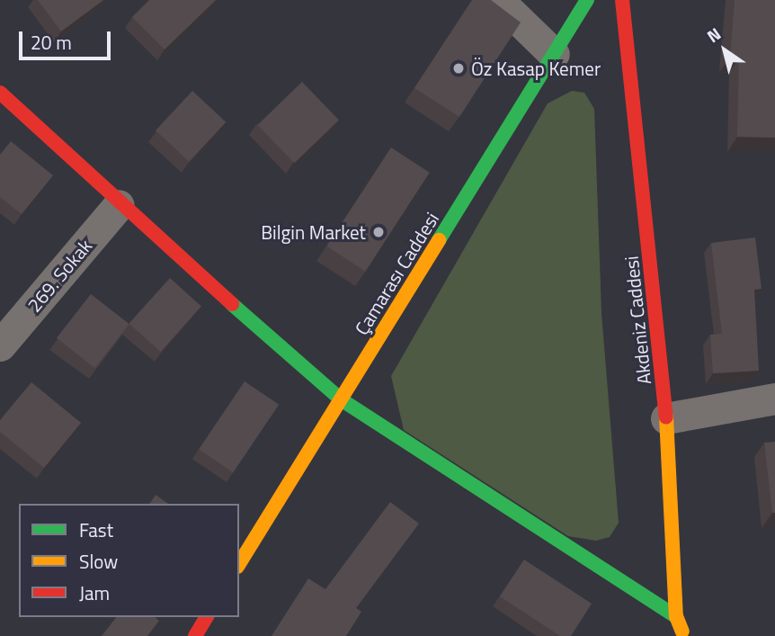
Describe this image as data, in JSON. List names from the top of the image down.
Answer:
{
  "streets": {
    "street": ["Çamarası Caddesi", "269. Sokak", "Akdeniz Caddesi"]
  },
  "places": ["Öz Kasap Kemer", "Bilgin Market"],
  "legend": ["Fast", "Slow", "Jam"],
  "scale_bar": "20 m",
  "north": "top left"
}
